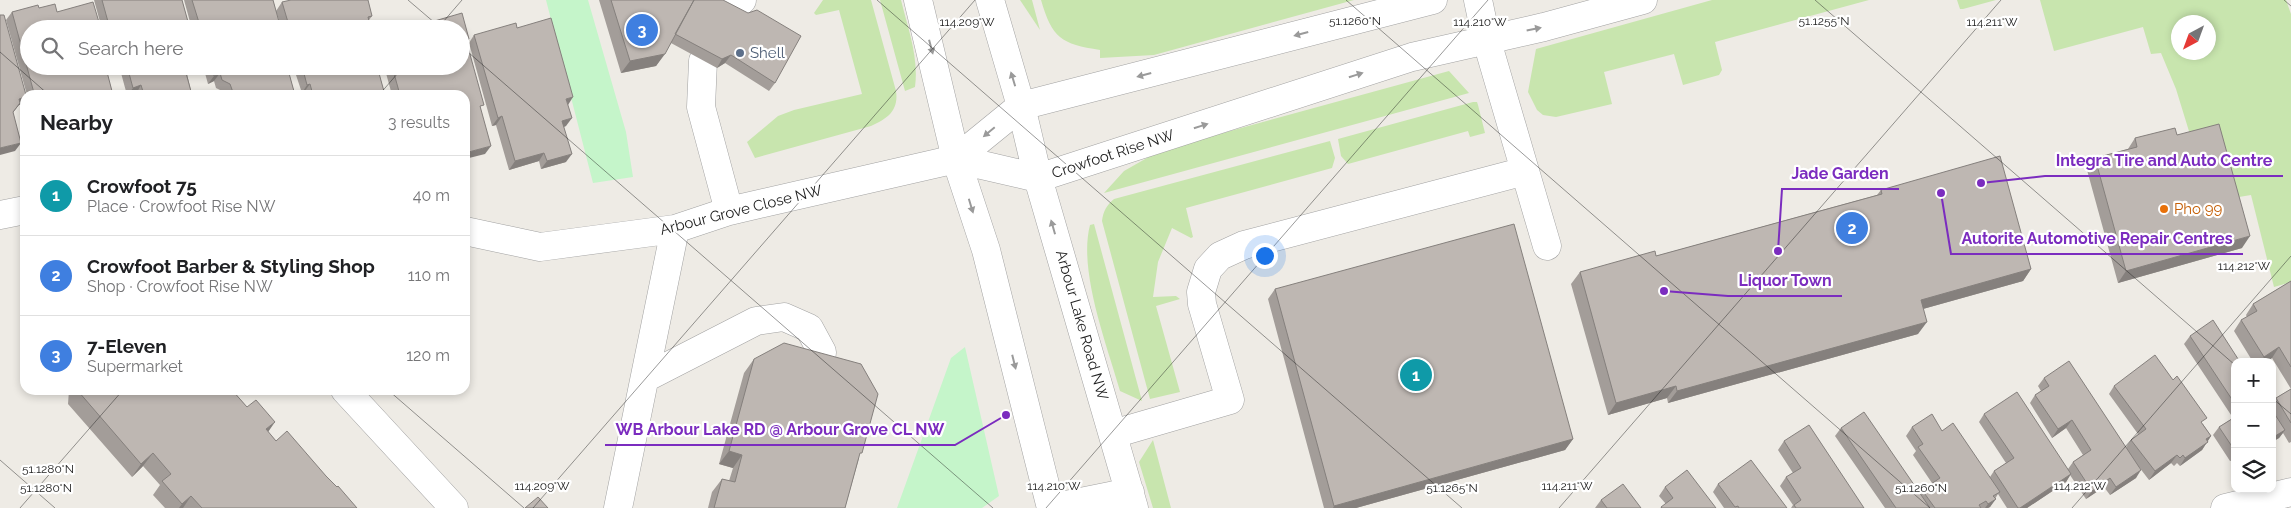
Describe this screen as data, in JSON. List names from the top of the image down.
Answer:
{
  "streets": {
    "street": ["Crowfoot Rise NW", "Arbour Grove Close NW", "Arbour Lake Road NW"]
  },
  "crossings": [
    ["Crowfoot Rise NW", "Arbour Grove Close NW"],
    ["Crowfoot Rise NW", "Arbour Lake Road NW"]
  ],
  "places": [
    "Shell",
    "Integra Tire and Auto Centre",
    "Autorite Automotive Repair Centres",
    "Pho 99",
    "Jade Garden",
    "Liquor Town",
    "WB Arbour Lake RD @ Arbour Grove CL NW"
  ],
  "north": "bottom left",
  "page": {
    "pins": ["3", "2", "1"],
    "search": "Search here",
    "heading": ["Nearby", "3 results"],
    "list": [
      {
        "mark": "1",
        "name": "Crowfoot 75",
        "note": "Place · Crowfoot Rise NW",
        "value": "40 m"
      },
      {
        "mark": "2",
        "name": "Crowfoot Barber & Styling Shop",
        "note": "Shop · Crowfoot Rise NW",
        "value": "110 m"
      },
      {
        "mark": "3",
        "name": "7-Eleven",
        "note": "Supermarket",
        "value": "120 m"
      }
    ],
    "map_buttons": ["+", "−"]
  },
  "coordinates": [
    "51.1260°N",
    "51.1255°N",
    "114.209°W",
    "114.210°W",
    "114.211°W",
    "114.212°W",
    "51.1280°N",
    "51.1265°N"
  ]
}
